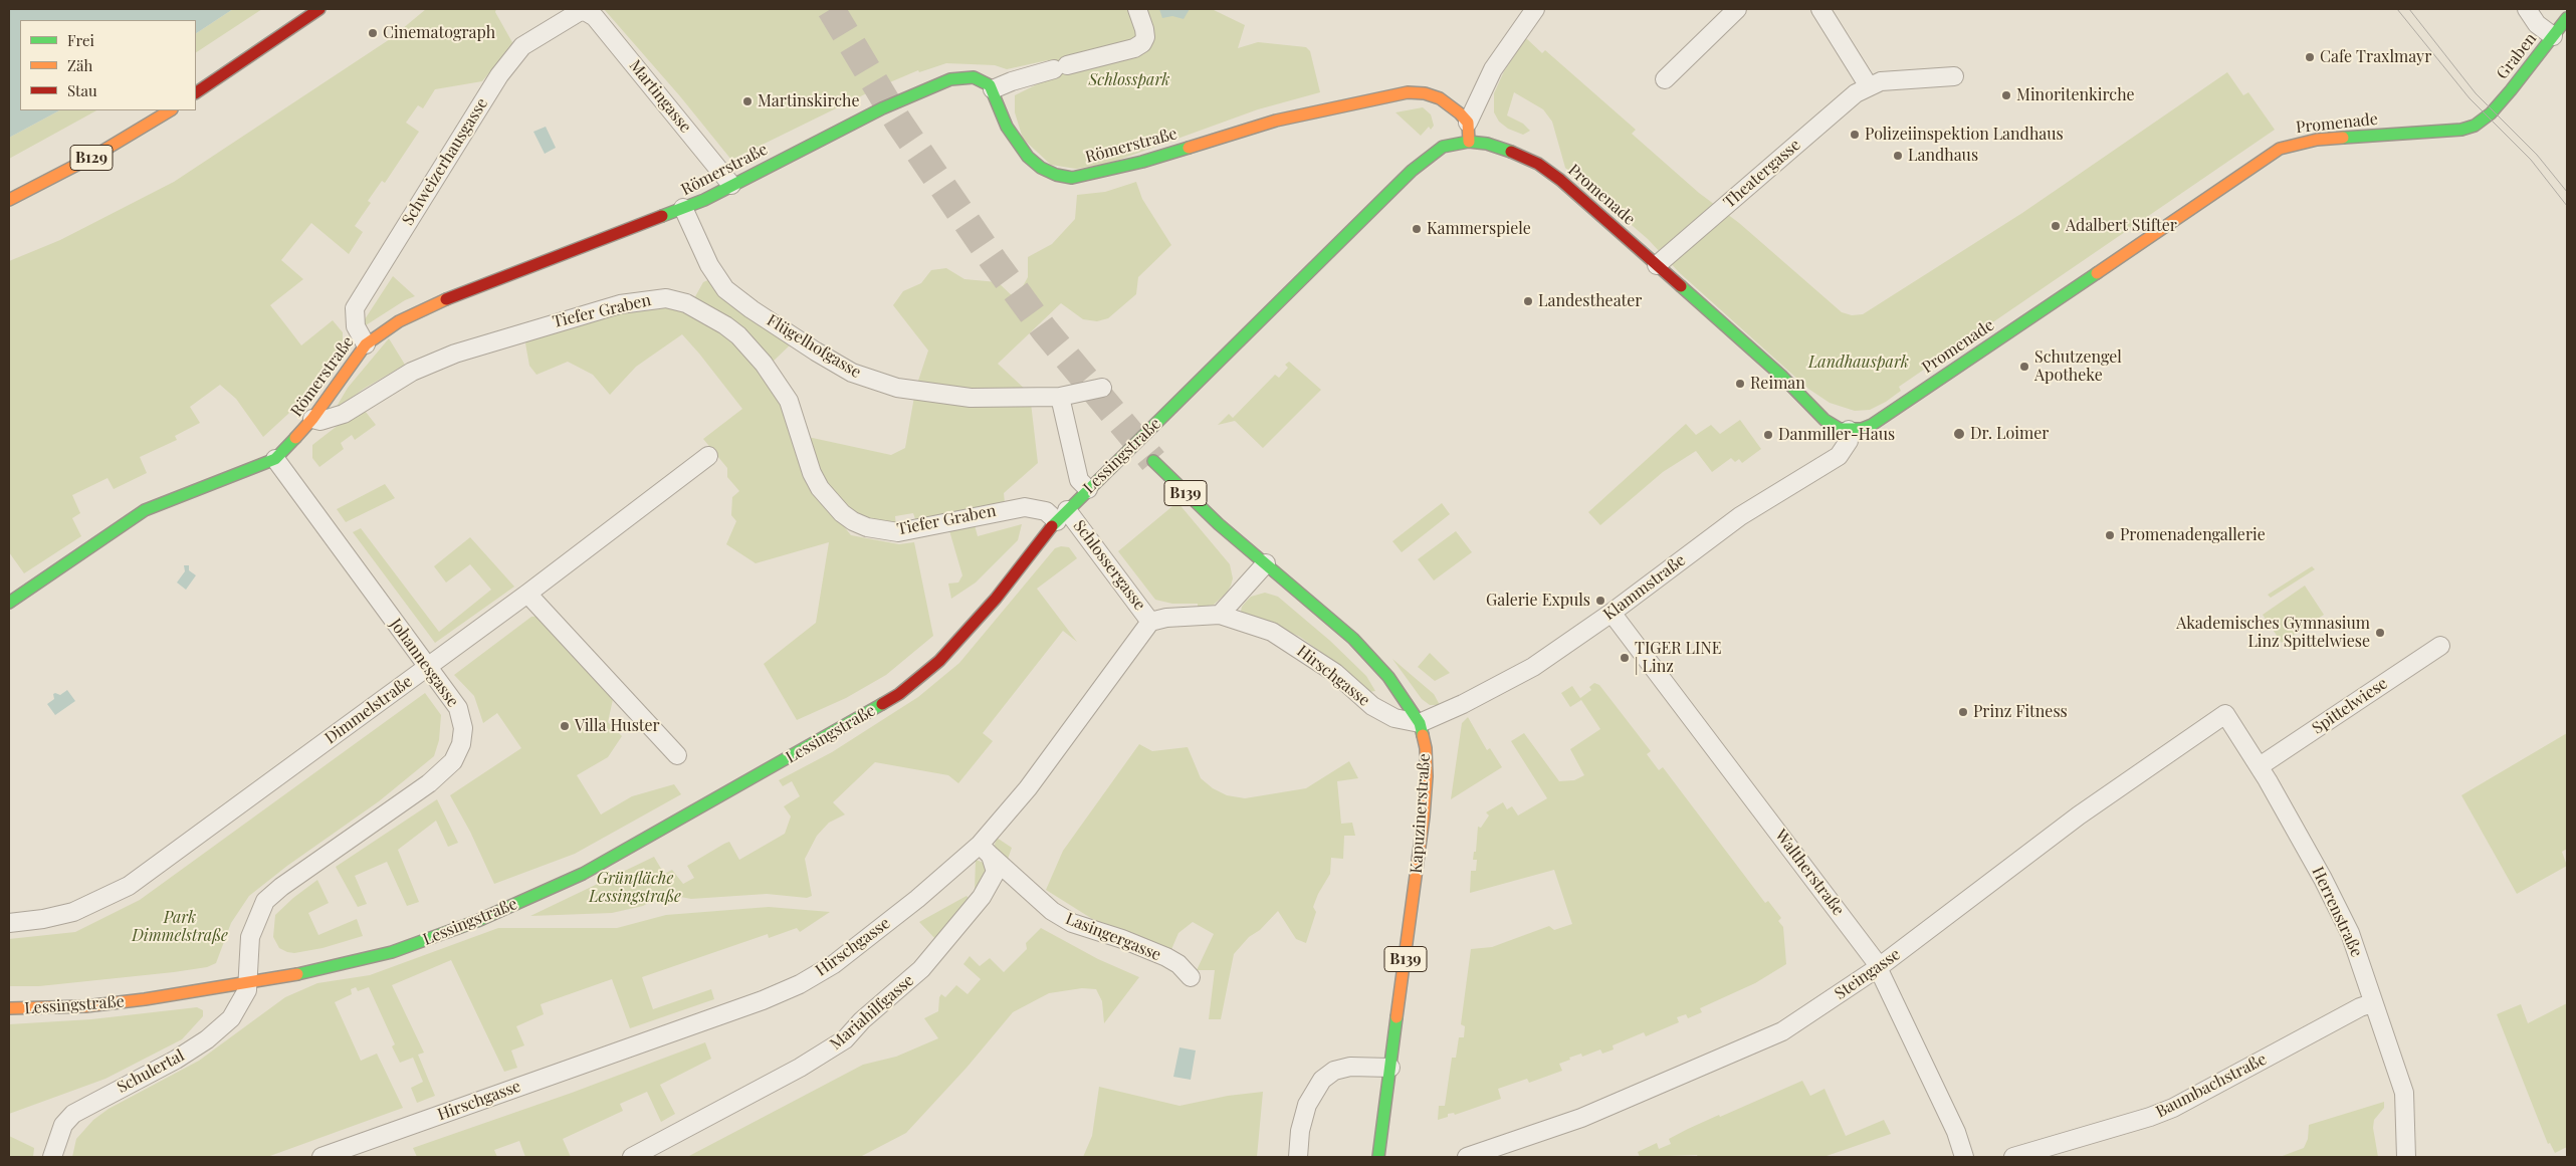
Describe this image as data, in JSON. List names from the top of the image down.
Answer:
{
  "streets": {
    "street": [
      "Graben",
      "Martingasse",
      "Promenade",
      "Römerstraße",
      "B129",
      "Schweizerhausgasse",
      "Theatergasse",
      "Tiefer Graben",
      "Flügelhofgasse",
      "Lessingstraße",
      "B139",
      "Schlossergasse",
      "Klammstraße",
      "Johannesgasse",
      "Hirschgasse",
      "Spittelwiese",
      "Dimmelstraße",
      "Kapuzinerstraße",
      "Waltherstraße",
      "Herrenstraße",
      "Lasingergasse",
      "Steingasse",
      "Mariahilfgasse",
      "Schulertal",
      "Baumbachstraße"
    ]
  },
  "crossings": [
    ["Graben", "Promenade"],
    ["Martingasse", "Römerstraße"],
    ["Martingasse", "Schweizerhausgasse"],
    ["Promenade", "Theatergasse"],
    ["Promenade", "Lessingstraße"],
    ["Promenade", "Klammstraße"],
    ["Römerstraße", "Schweizerhausgasse"],
    ["Römerstraße", "Tiefer Graben"],
    ["Römerstraße", "Flügelhofgasse"],
    ["Römerstraße", "Johannesgasse"],
    ["Tiefer Graben", "Lessingstraße"],
    ["Tiefer Graben", "Schlossergasse"],
    ["Lessingstraße", "Schlossergasse"],
    ["Lessingstraße", "Johannesgasse"],
    ["Lessingstraße", "Schulertal"],
    ["Schlossergasse", "Hirschgasse"],
    ["Klammstraße", "Hirschgasse"],
    ["Klammstraße", "Kapuzinerstraße"],
    ["Klammstraße", "Waltherstraße"],
    ["Johannesgasse", "Dimmelstraße"],
    ["Johannesgasse", "Schulertal"],
    ["Hirschgasse", "Kapuzinerstraße"],
    ["Hirschgasse", "Lasingergasse"],
    ["Hirschgasse", "Mariahilfgasse"],
    ["Spittelwiese", "Herrenstraße"],
    ["Waltherstraße", "Steingasse"],
    ["Herrenstraße", "Steingasse"],
    ["Herrenstraße", "Baumbachstraße"],
    ["Lasingergasse", "Mariahilfgasse"]
  ],
  "parks": [
    "Schlosspark",
    "Landhauspark",
    "Grünfläche Lessingstraße",
    "Park Dimmelstraße"
  ],
  "places": [
    "Cinematograph",
    "Cafe Traxlmayr",
    "Minoritenkirche",
    "Martinskirche",
    "Polizeiinspektion Landhaus",
    "Landhaus",
    "Adalbert Stifter",
    "Kammerspiele",
    "Landestheater",
    "Schutzengel Apotheke",
    "Reiman",
    "Dr. Loimer",
    "Danmiller-Haus",
    "Promenadengallerie",
    "Galerie Expuls",
    "Akademisches Gymnasium Linz Spittelwiese",
    "TIGER LINE | Linz",
    "Prinz Fitness",
    "Villa Huster"
  ],
  "legend": ["Frei", "Zäh", "Stau"]
}
